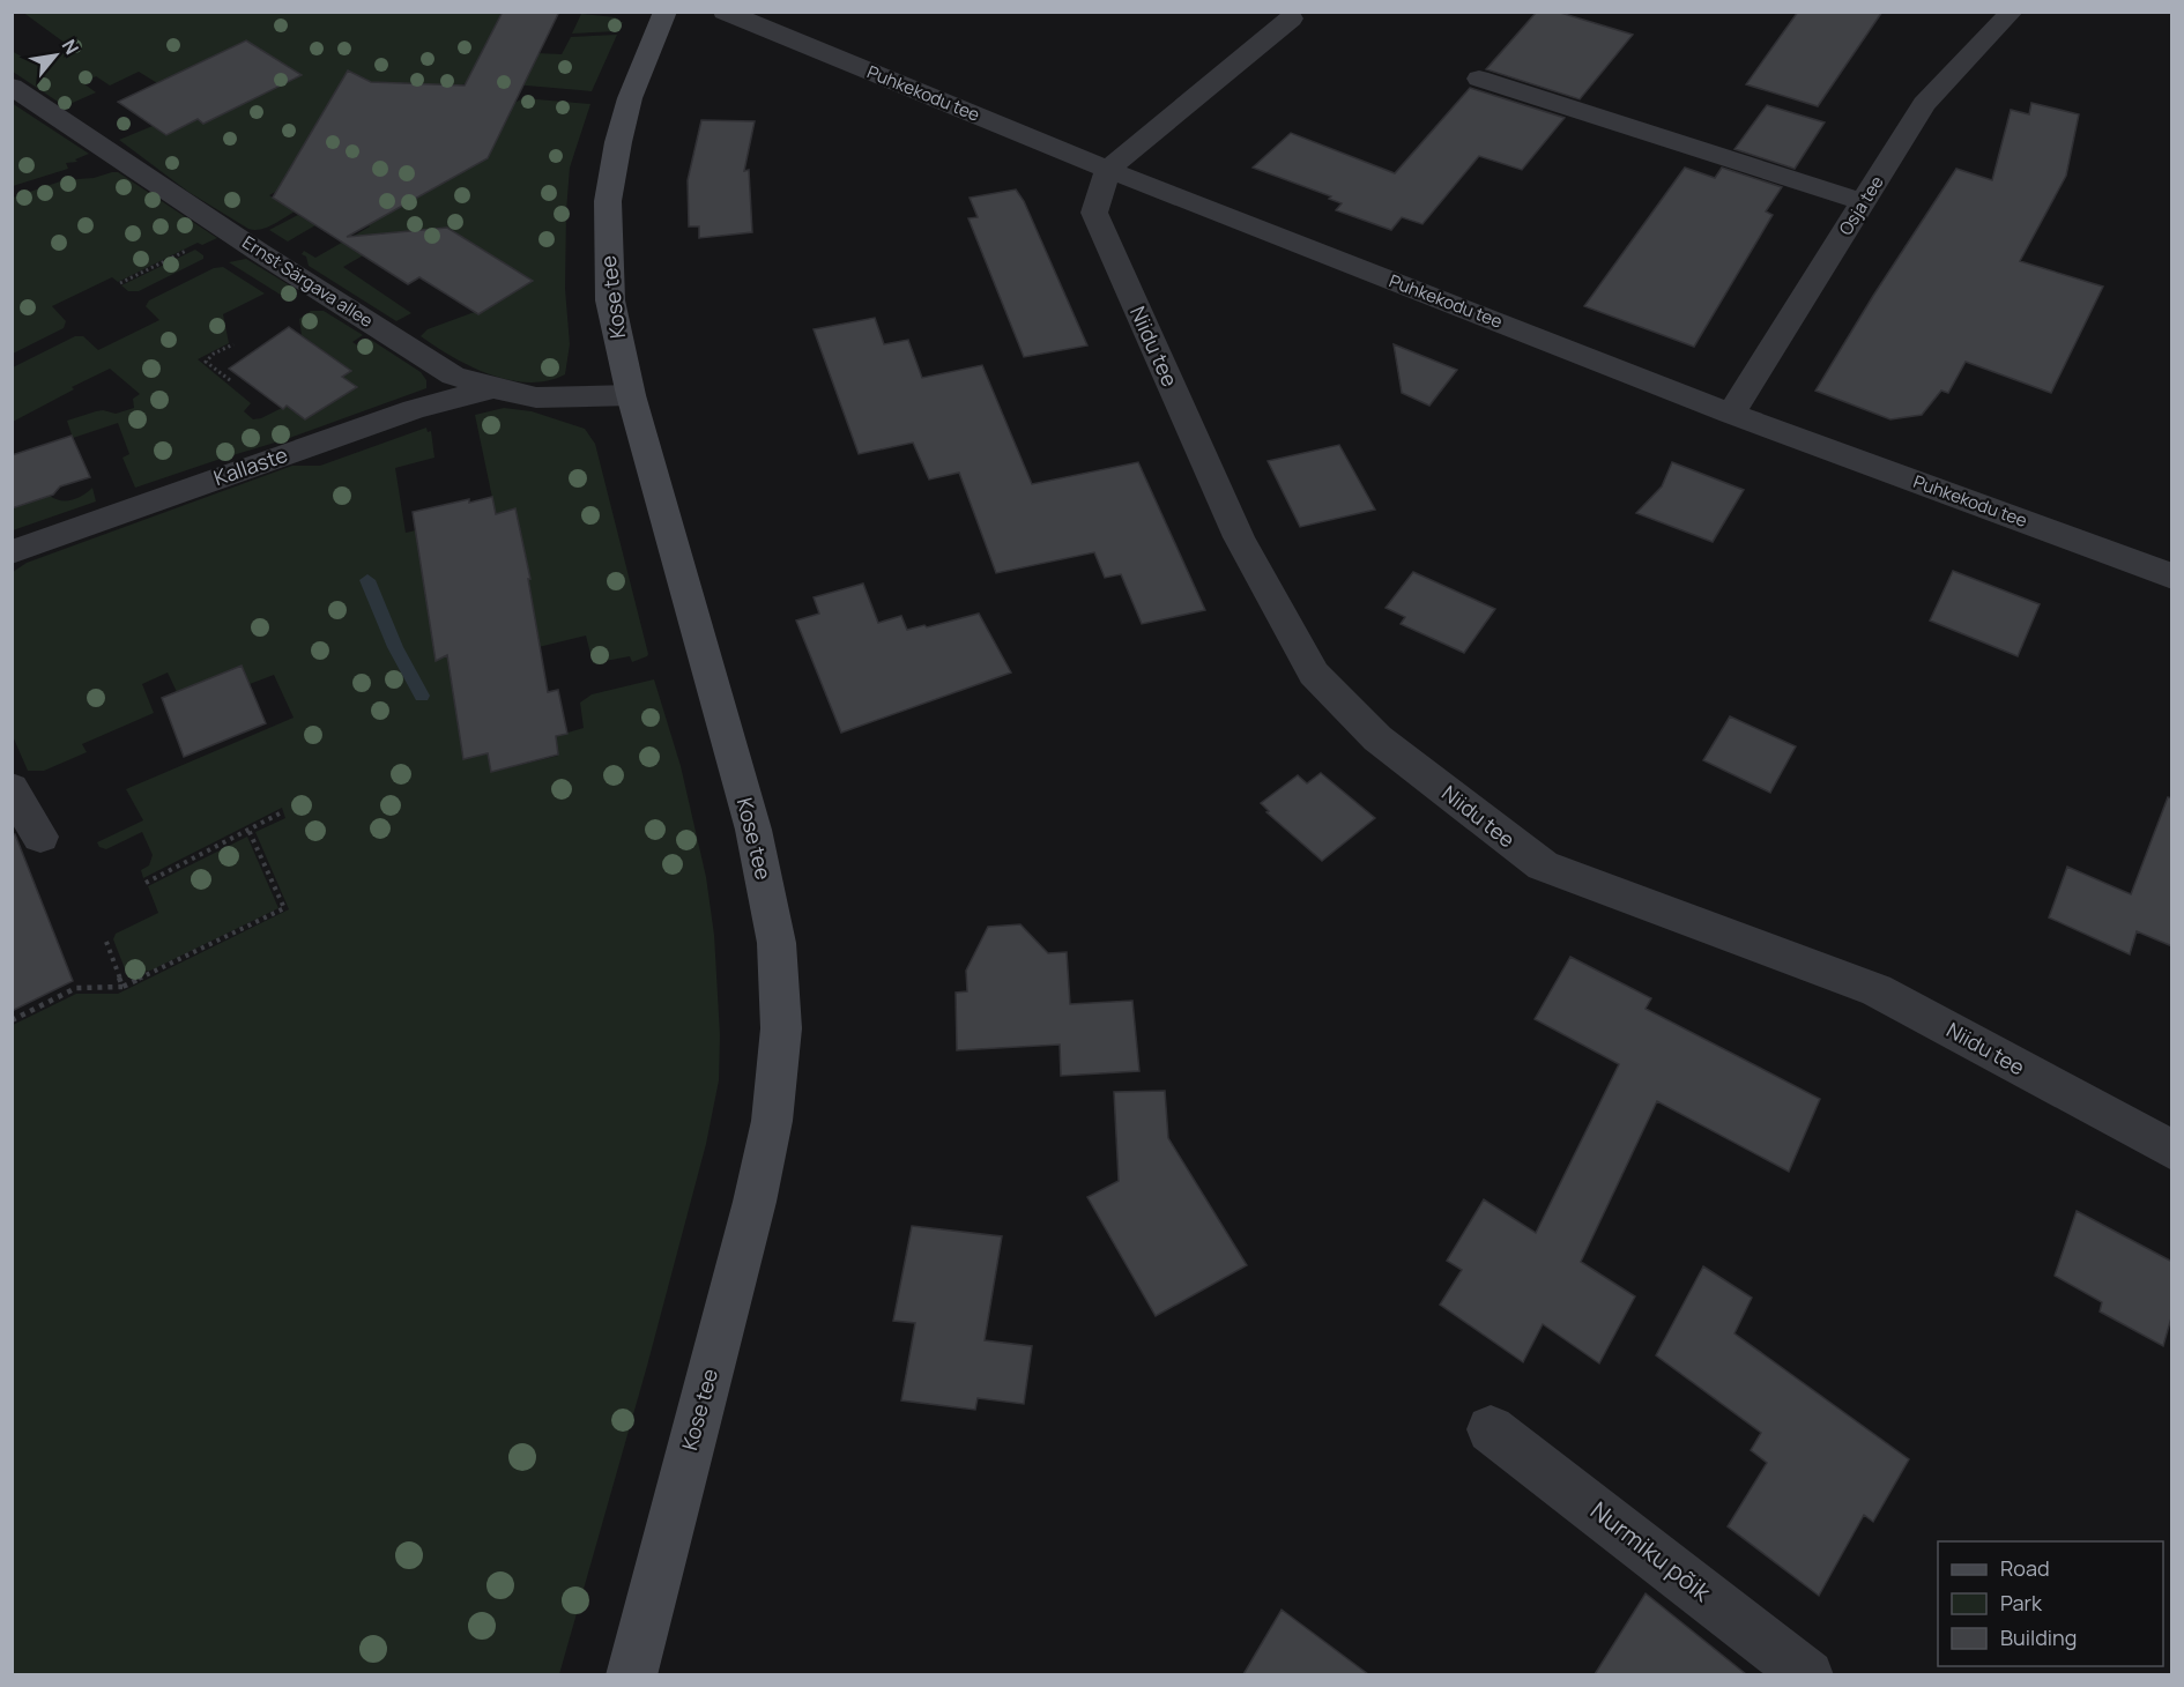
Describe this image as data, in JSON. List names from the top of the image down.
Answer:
{
  "streets": {
    "main road": ["Kose tee"],
    "street": [
      "Puhkekodu tee",
      "Osja tee",
      "Ernst Särgava allee",
      "Niidu tee",
      "Kallaste",
      "Nurmiku põik"
    ]
  },
  "crossings": [
    ["Puhkekodu tee", "Osja tee"],
    ["Puhkekodu tee", "Niidu tee"],
    ["Ernst Särgava allee", "Kose tee"],
    ["Ernst Särgava allee", "Kallaste"]
  ],
  "legend": ["Road", "Park", "Building"],
  "north": "top right"
}
